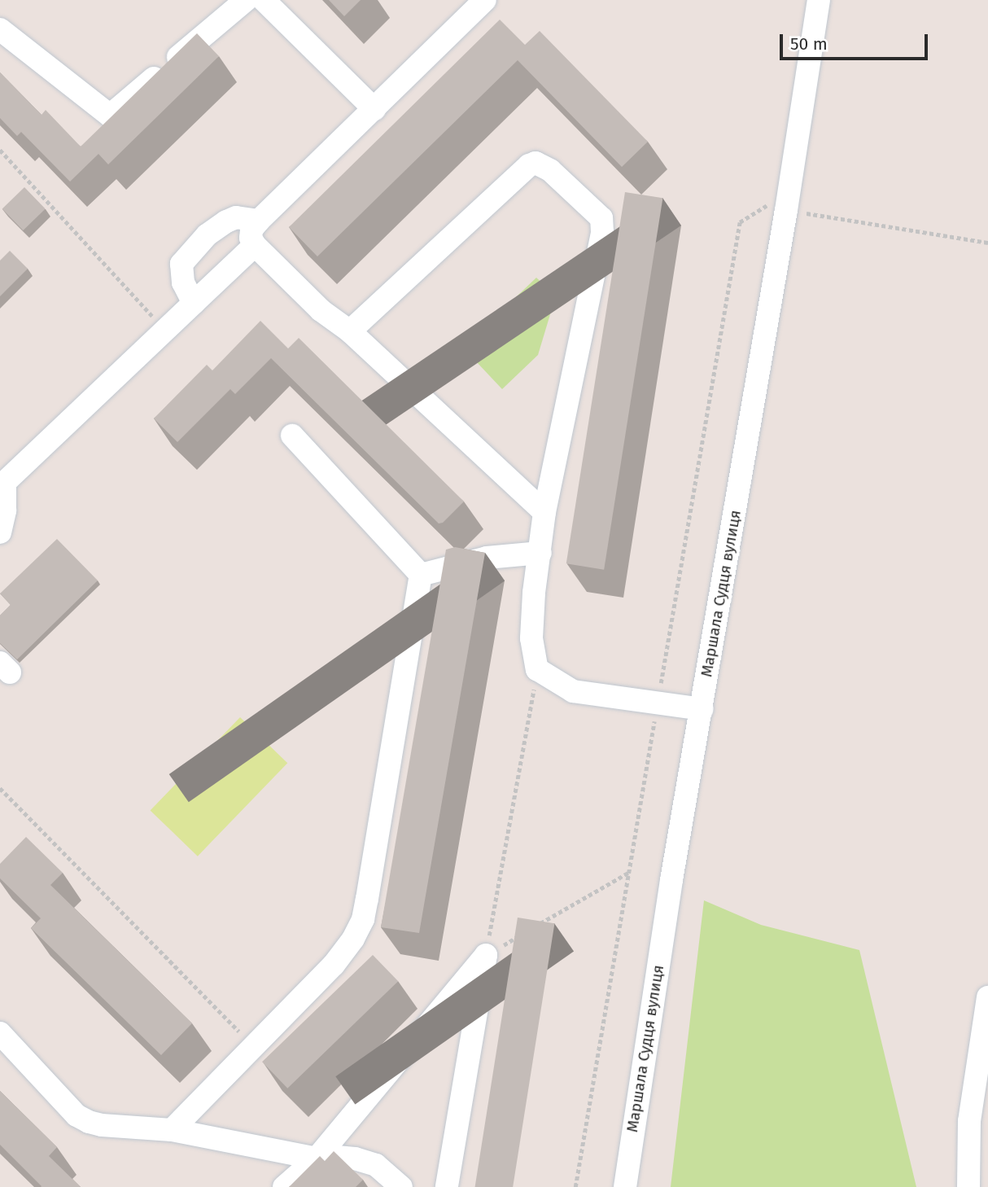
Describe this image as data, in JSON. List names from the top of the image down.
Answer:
{
  "streets": {
    "street": ["Маршала Судця вулиця"]
  },
  "scale_bar": "50 m"
}
